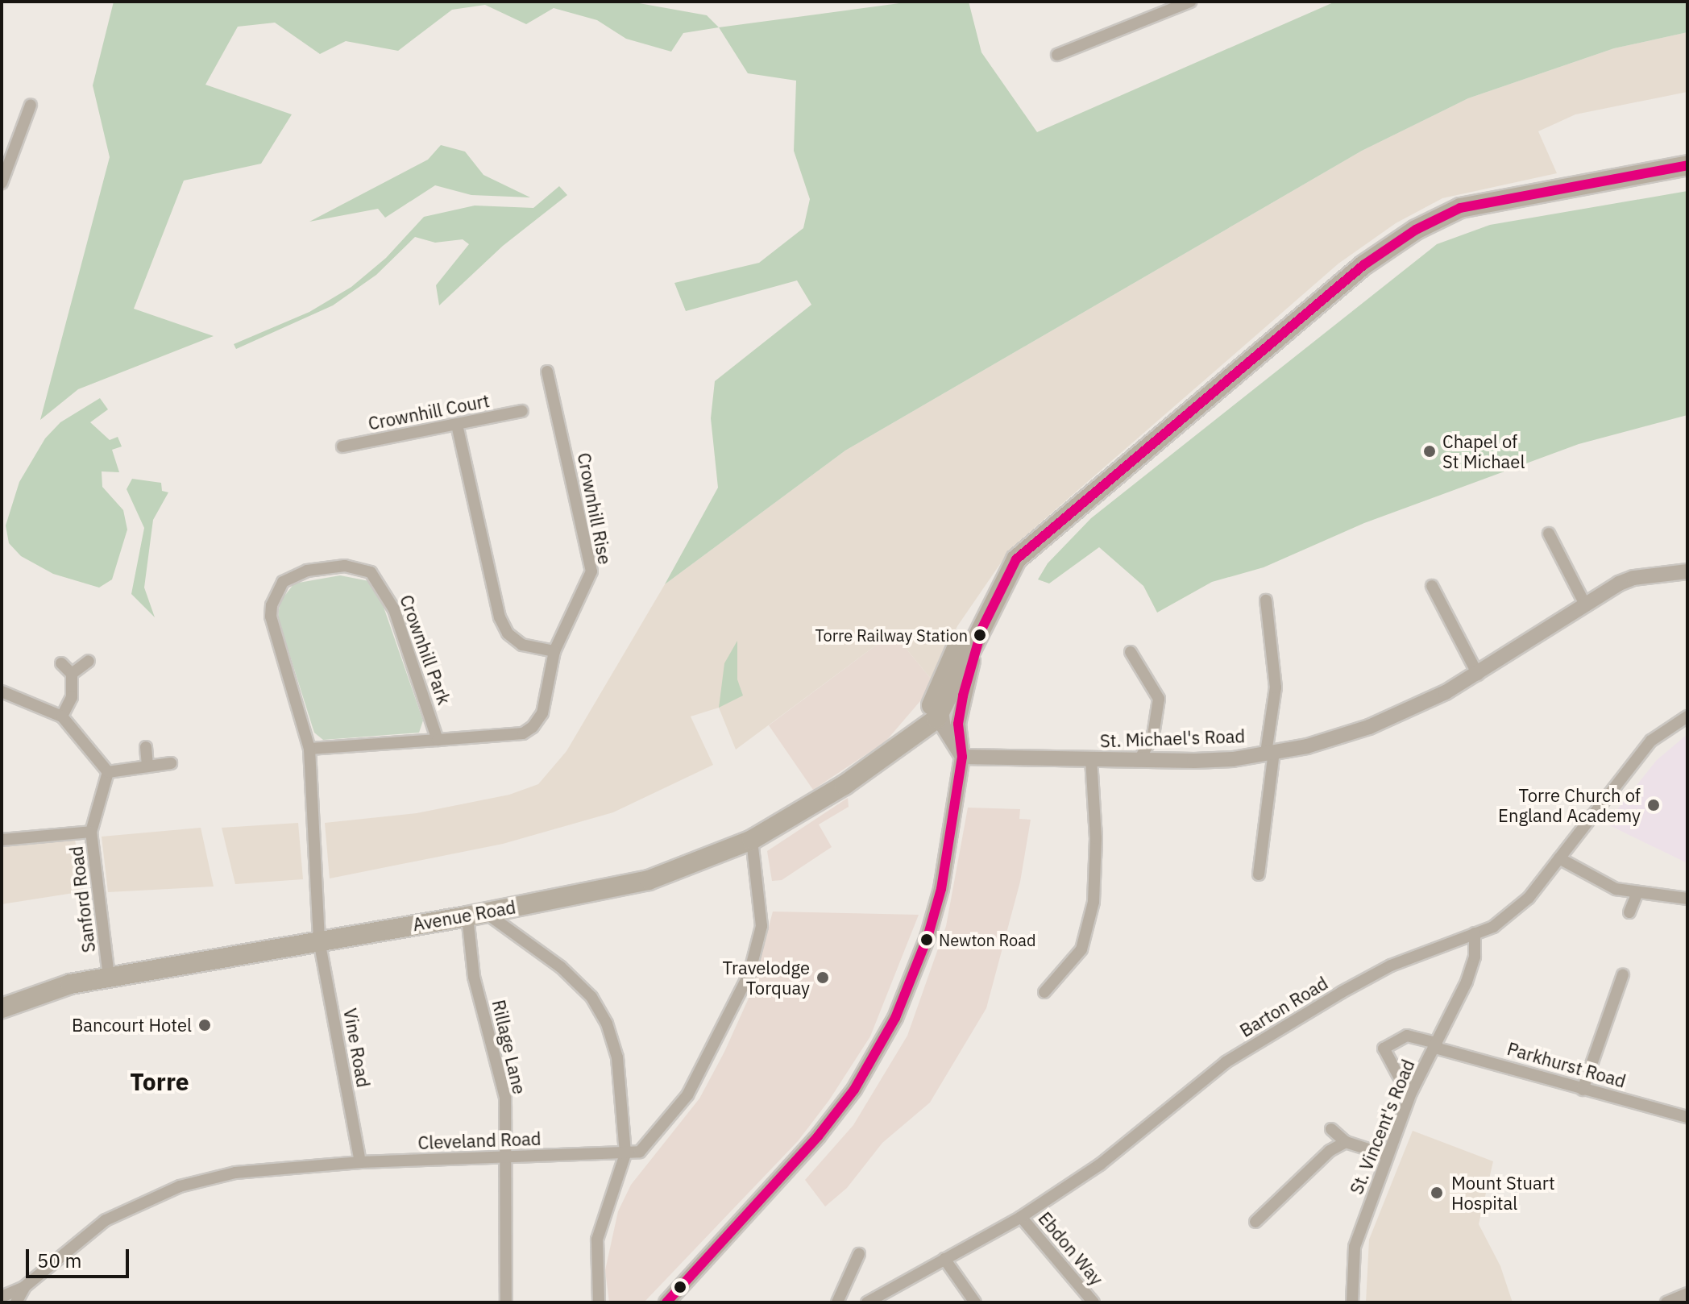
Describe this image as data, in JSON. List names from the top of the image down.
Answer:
{
  "streets": {
    "main road": ["Avenue Road"],
    "street": [
      "Crownhill Court",
      "Crownhill Rise",
      "Crownhill Park",
      "St. Michael's Road",
      "Sanford Road",
      "Barton Road",
      "Rillage Lane",
      "Vine Road",
      "Parkhurst Road",
      "St. Vincent's Road",
      "Cleveland Road",
      "Ebdon Way"
    ]
  },
  "crossings": [
    ["Crownhill Park", "Avenue Road"],
    ["Crownhill Park", "Vine Road"],
    ["Sanford Road", "Avenue Road"],
    ["Avenue Road", "Rillage Lane"],
    ["Avenue Road", "Vine Road"],
    ["Avenue Road", "Cleveland Road"],
    ["Barton Road", "St. Vincent's Road"],
    ["Barton Road", "Ebdon Way"],
    ["Rillage Lane", "Cleveland Road"],
    ["Vine Road", "Cleveland Road"],
    ["Parkhurst Road", "St. Vincent's Road"]
  ],
  "districts": ["Torre"],
  "places": [
    "Chapel of St Michael",
    "Torre Railway Station",
    "Torre Church of England Academy",
    "Newton Road",
    "Travelodge Torquay",
    "Bancourt Hotel",
    "Mount Stuart Hospital"
  ],
  "scale_bar": "50 m"
}
